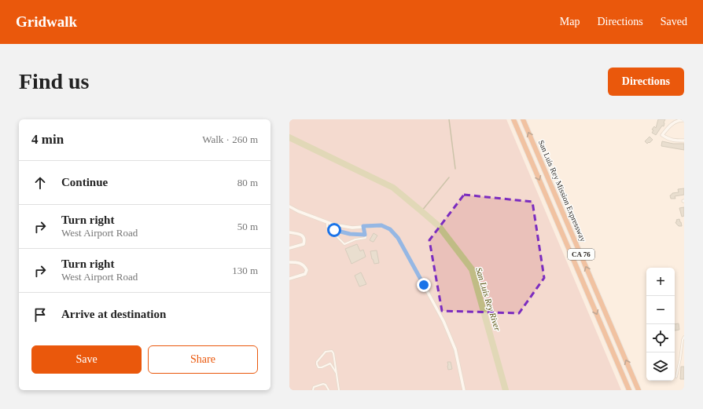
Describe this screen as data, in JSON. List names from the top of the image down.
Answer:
{
  "streets": {
    "highway": ["San Luis Rey Mission Expressway", "CA 76"]
  },
  "water": ["San Luis Rey River"],
  "page": {
    "header": "Gridwalk",
    "nav": ["Map", "Directions", "Saved"],
    "buttons": [
      "Directions",
      ["Save", "Share"]
    ],
    "title": "Find us",
    "heading": ["4 min", "Walk · 260 m"],
    "list": [
      ["Continue", "80 m"],
      ["Turn right", "West Airport Road", "50 m"],
      ["Turn right", "West Airport Road", "130 m"],
      "Arrive at destination"
    ],
    "map_buttons": ["+", "−"]
  }
}
